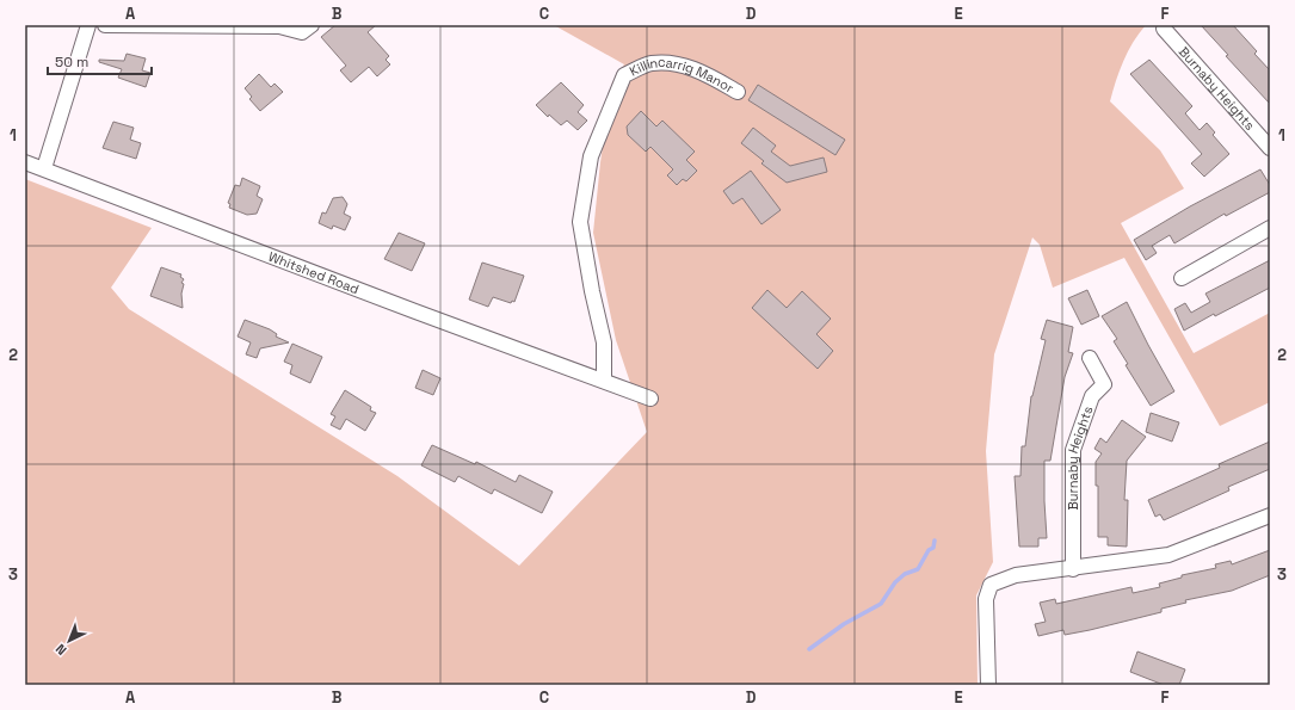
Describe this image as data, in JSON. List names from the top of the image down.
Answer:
{
  "streets": {
    "street": ["Killincarrig Manor", "Burnaby Heights", "Whitshed Road"]
  },
  "crossings": [
    ["Killincarrig Manor", "Whitshed Road"]
  ],
  "scale_bar": "50 m",
  "north": "bottom left",
  "grid": {
    "columns": [
      "A",
      "B",
      "C",
      "D",
      "E",
      "F"
    ],
    "rows": ["1", "2", "3"]
  }
}
